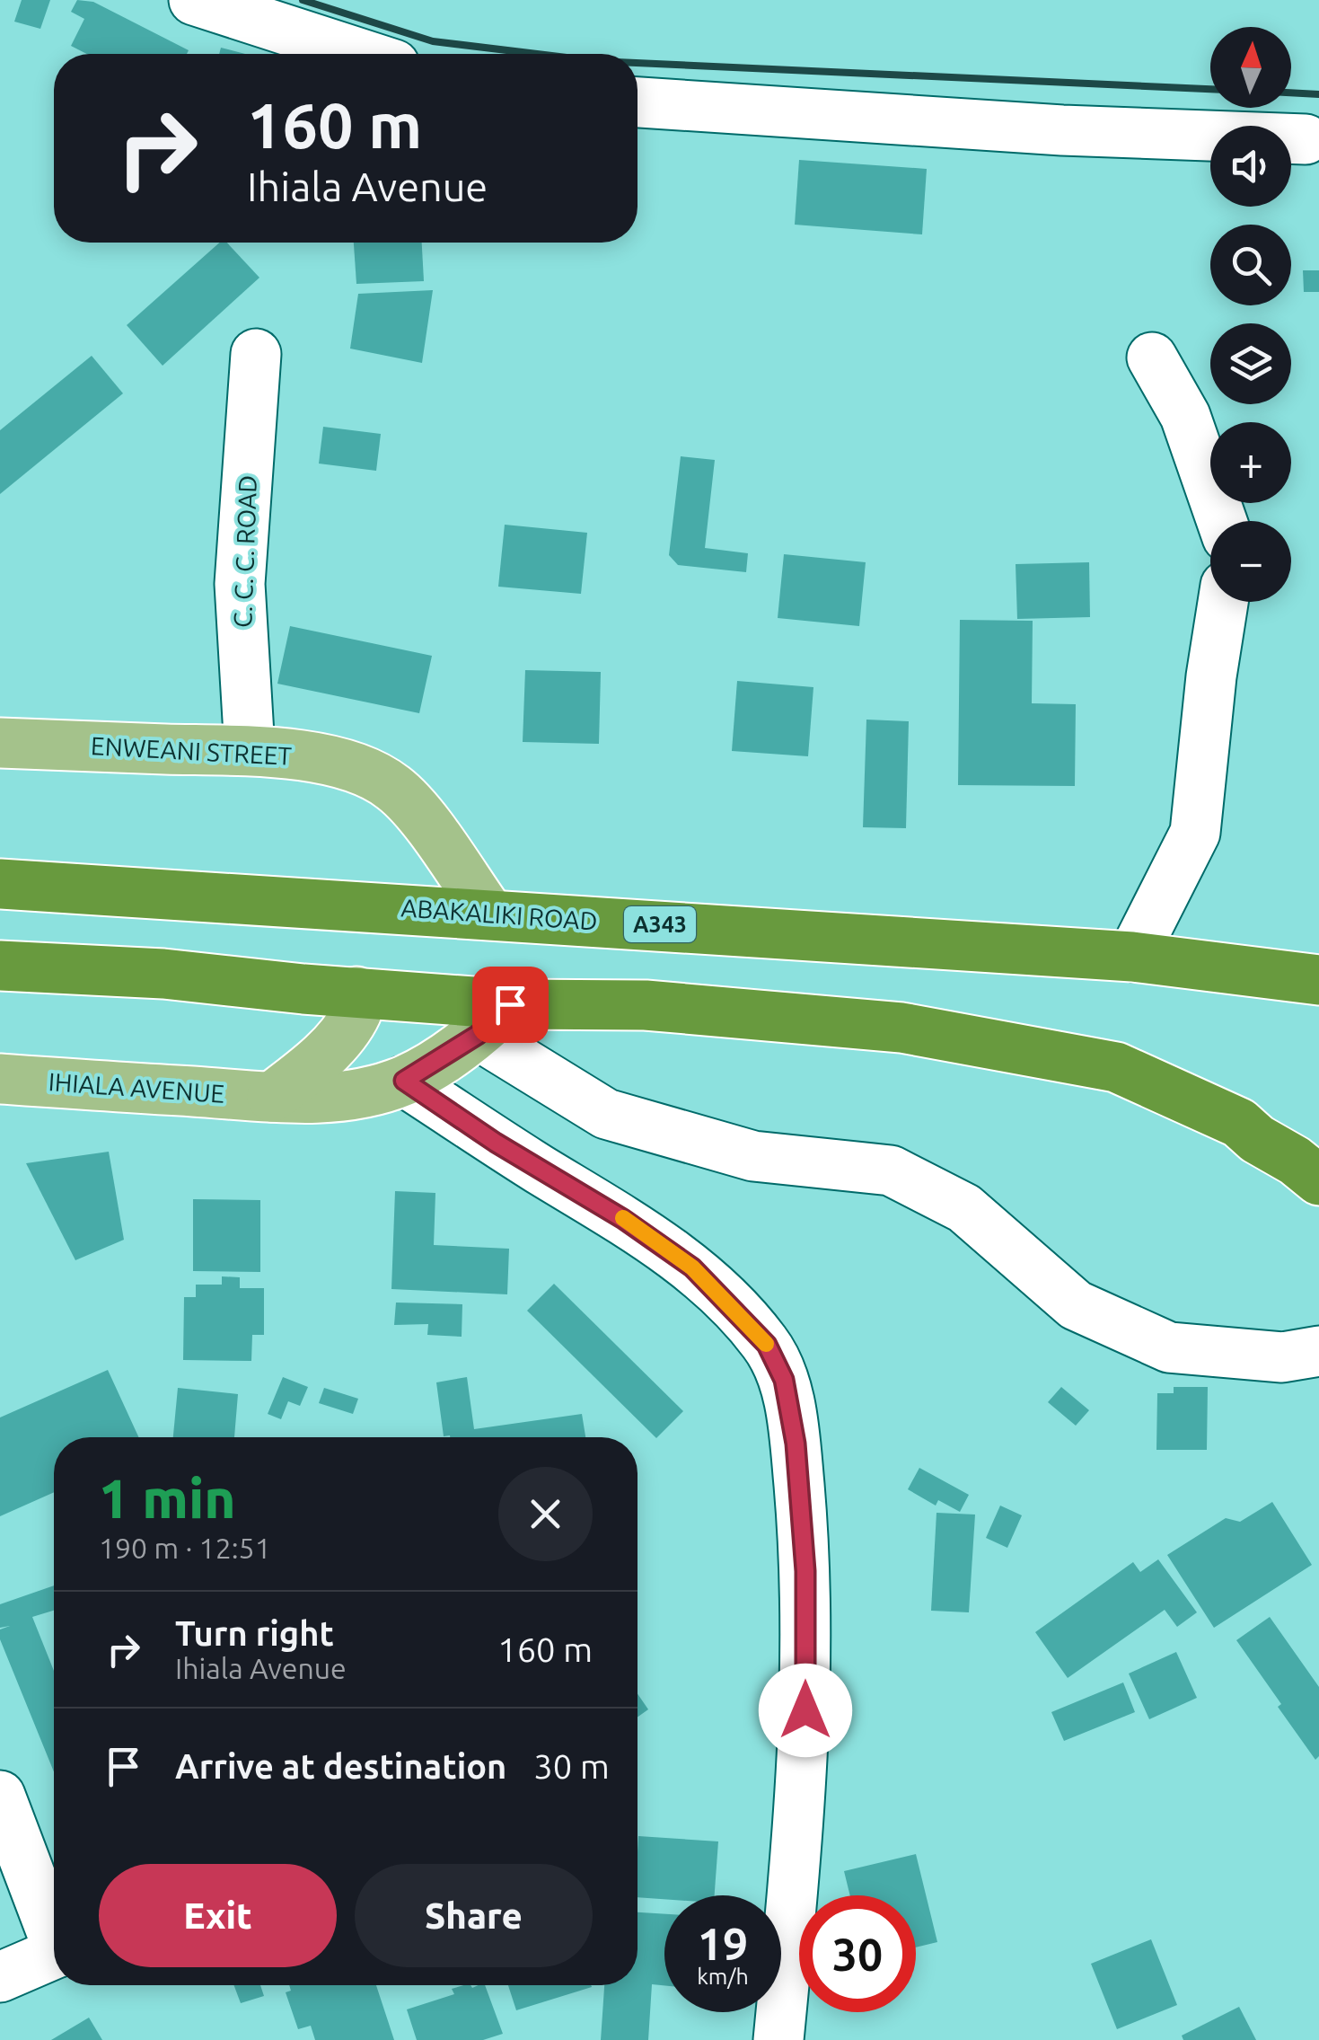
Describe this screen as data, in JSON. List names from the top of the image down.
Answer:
{
  "streets": {
    "highway": ["ABAKALIKI ROAD", "A343"],
    "main road": ["ENWEANI STREET", "IHIALA AVENUE"],
    "street": ["C. C. C. ROAD"]
  },
  "crossings": [
    ["C. C. C. ROAD", "ENWEANI STREET"],
    ["ENWEANI STREET", "ABAKALIKI ROAD"]
  ],
  "north": "top",
  "page": {
    "map_buttons": ["+", "−"],
    "turn": ["160 m", "Ihiala Avenue"],
    "heading": ["1 min", "190 m · 12:51"],
    "list": [
      {
        "name": "Turn right",
        "note": "Ihiala Avenue",
        "value": "160 m"
      },
      {
        "name": "Arrive at destination",
        "value": "30 m"
      }
    ],
    "buttons": ["Exit", "Share"],
    "speed": "19 km/h",
    "limit": "30"
  }
}
